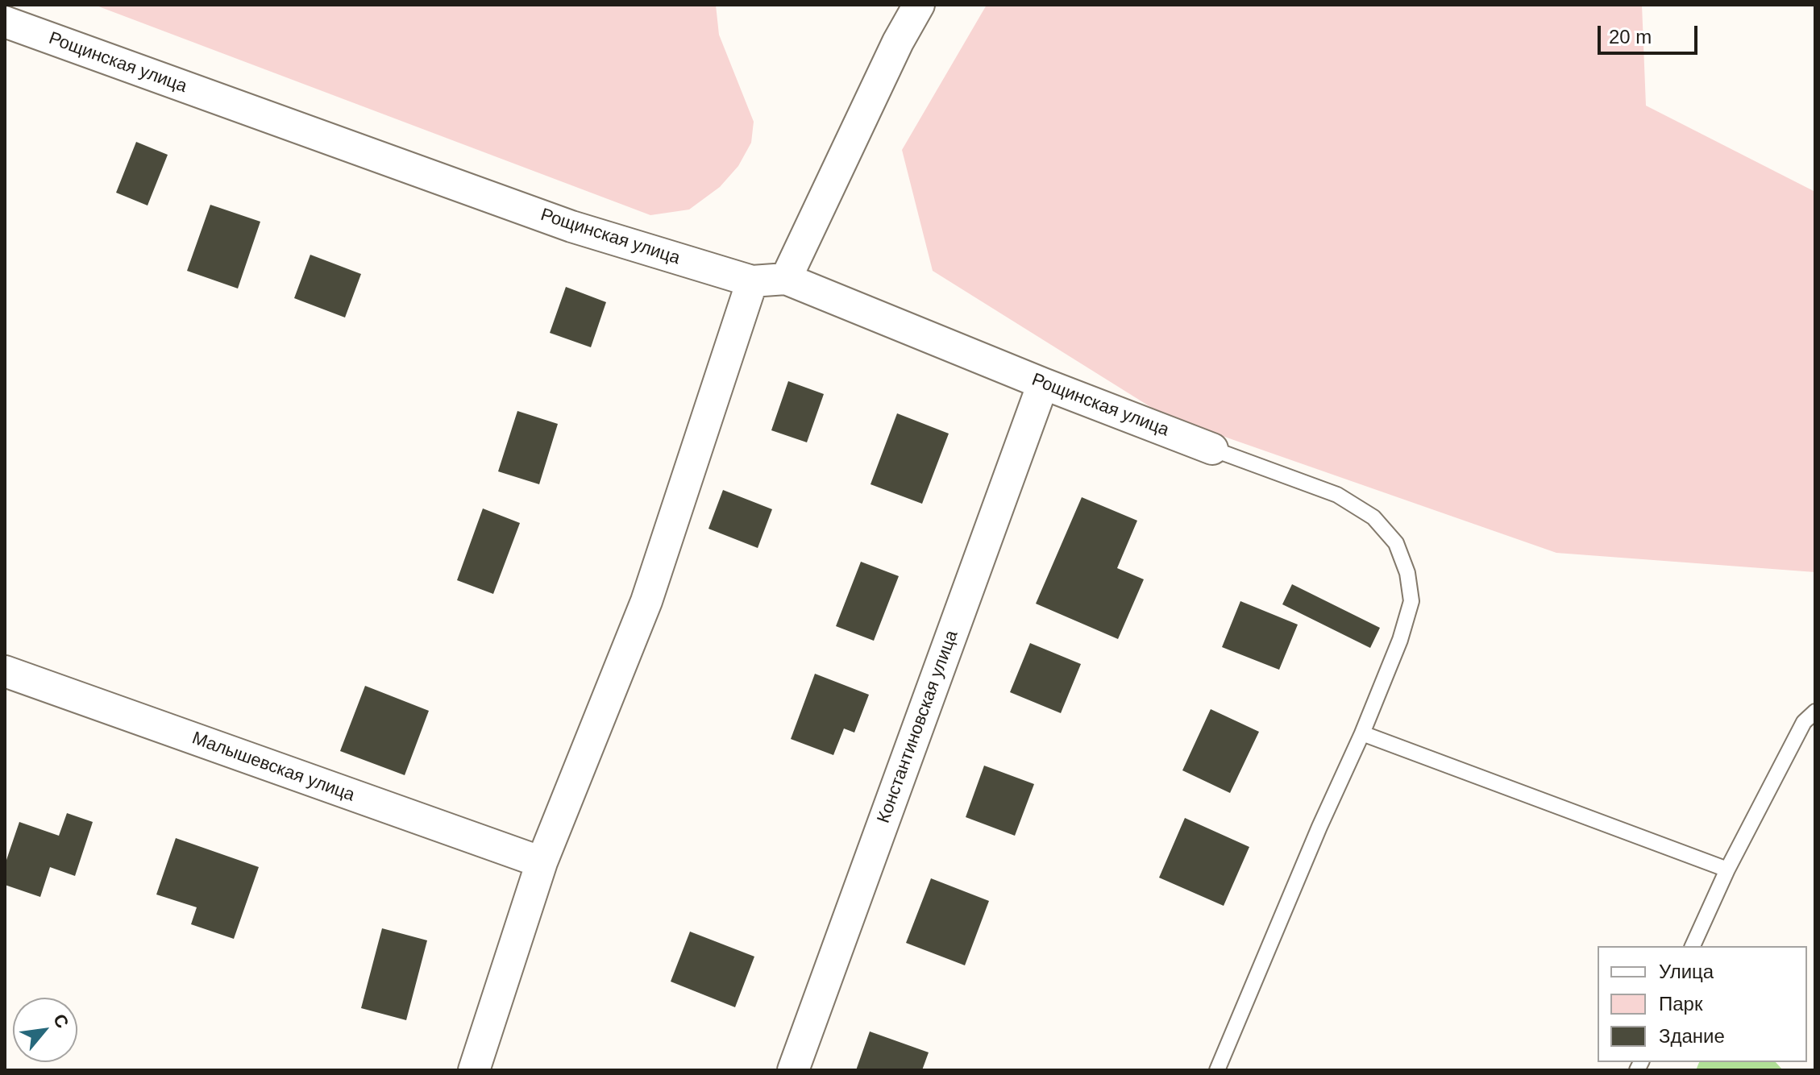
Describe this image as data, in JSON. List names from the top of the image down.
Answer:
{
  "streets": {
    "street": ["Рощинская улица", "Константиновская улица", "Малышевская улица"]
  },
  "crossings": [
    ["Рощинская улица", "Константиновская улица"]
  ],
  "legend": ["Улица", "Парк", "Здание"],
  "scale_bar": "20 m",
  "north": "top right"
}
